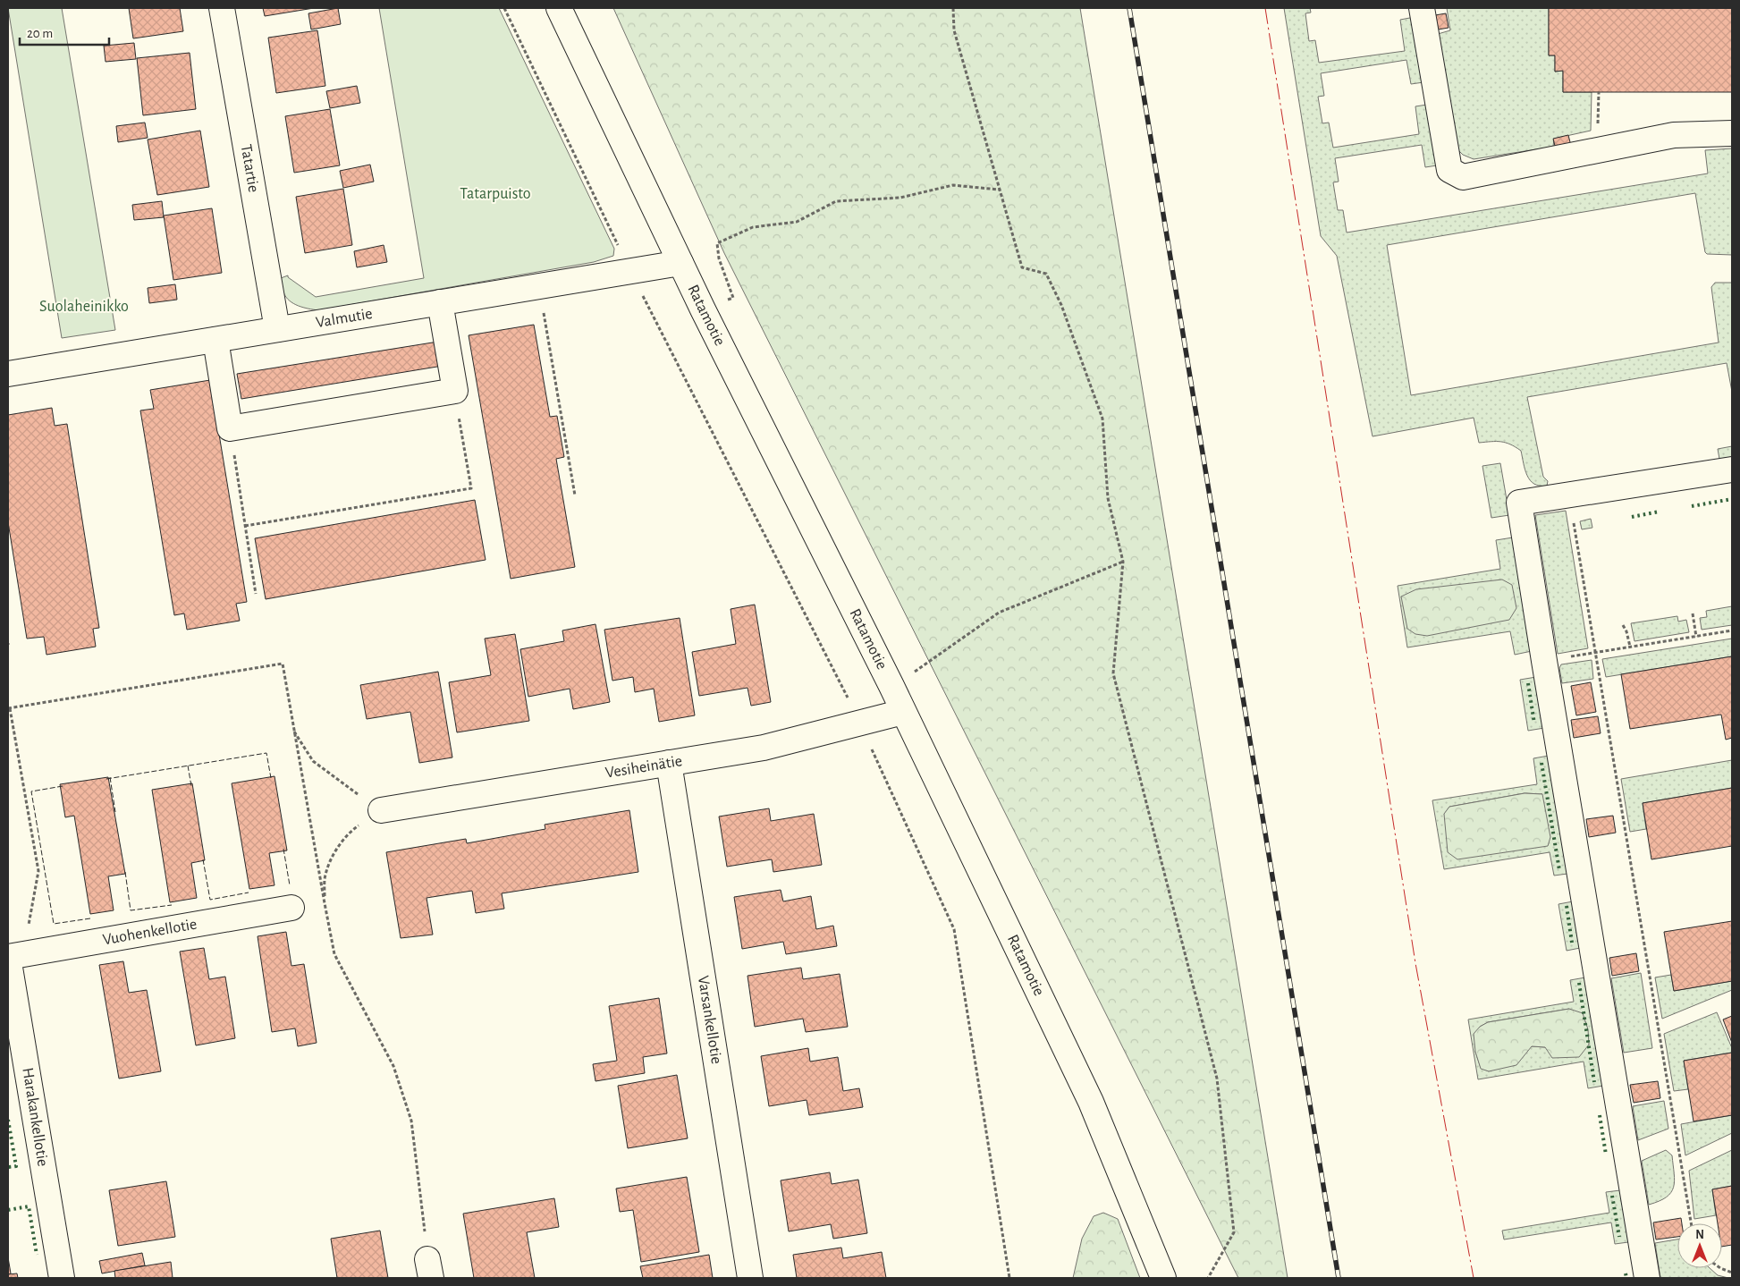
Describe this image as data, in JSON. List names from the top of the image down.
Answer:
{
  "streets": {
    "street": [
      "Tatartie",
      "Ratamotie",
      "Valmutie",
      "Vesiheinätie",
      "Vuohenkellotie",
      "Varsankellotie",
      "Harakankellotie"
    ]
  },
  "crossings": [
    ["Tatartie", "Valmutie"],
    ["Ratamotie", "Valmutie"],
    ["Ratamotie", "Vesiheinätie"],
    ["Vesiheinätie", "Varsankellotie"],
    ["Vuohenkellotie", "Harakankellotie"]
  ],
  "parks": ["Tatarpuisto", "Suolaheinikko"],
  "scale_bar": "20 m",
  "north": "top"
}
